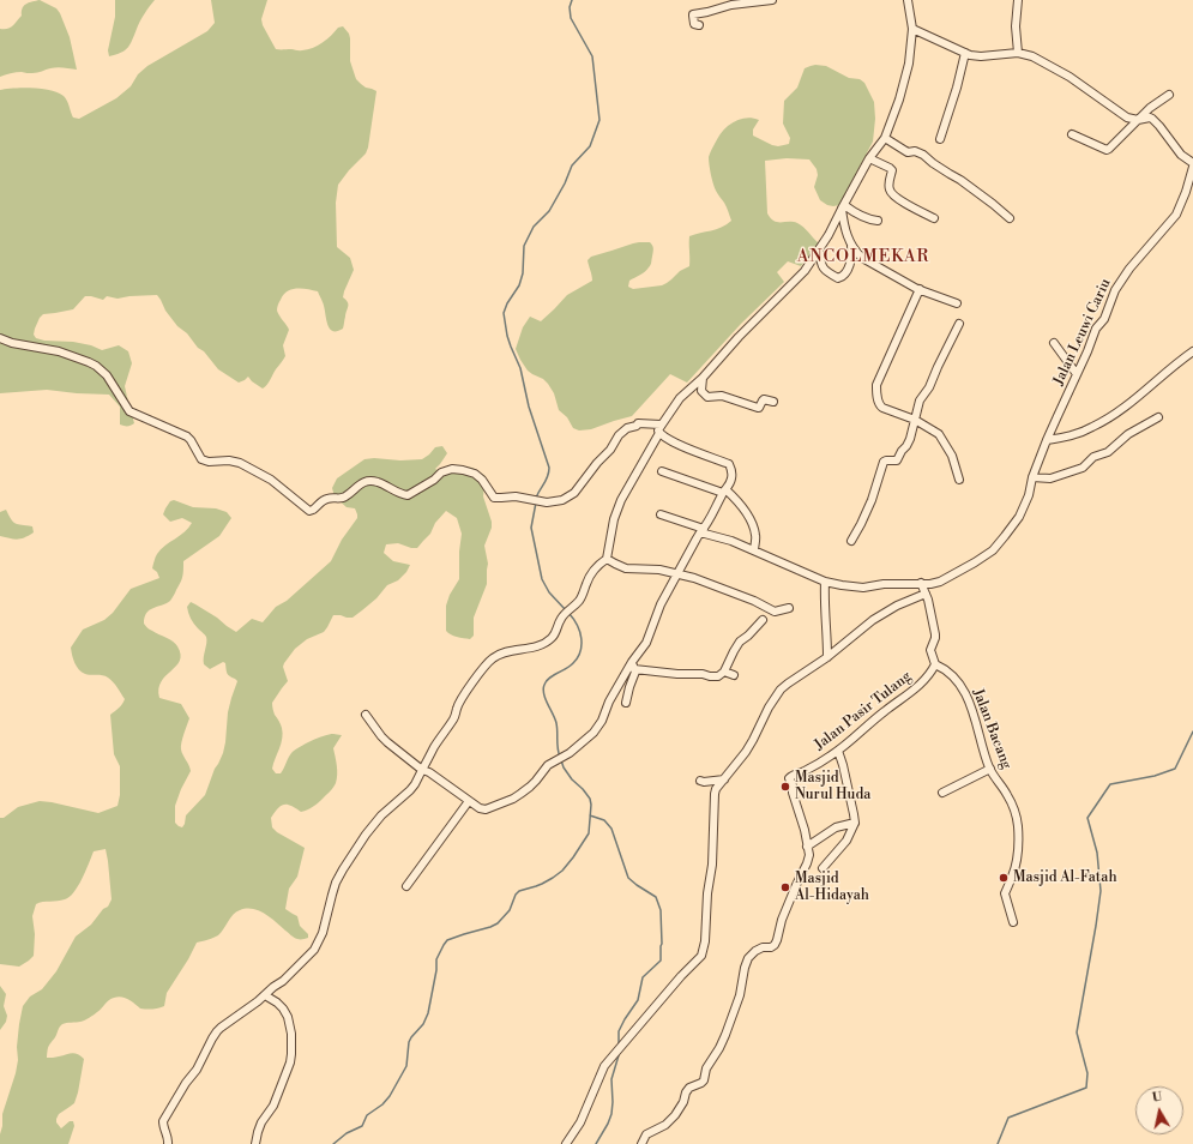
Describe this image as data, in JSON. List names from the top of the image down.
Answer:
{
  "streets": {
    "street": ["Jalan Leuwi Cariu", "Jalan Pasir Tulang", "Jalan Bacang"]
  },
  "crossings": [
    ["Jalan Pasir Tulang", "Jalan Bacang"]
  ],
  "districts": ["ANCOLMEKAR"],
  "places": ["Masjid Nurul Huda", "Masjid Al-Fatah", "Masjid Al-Hidayah"],
  "north": "top"
}
